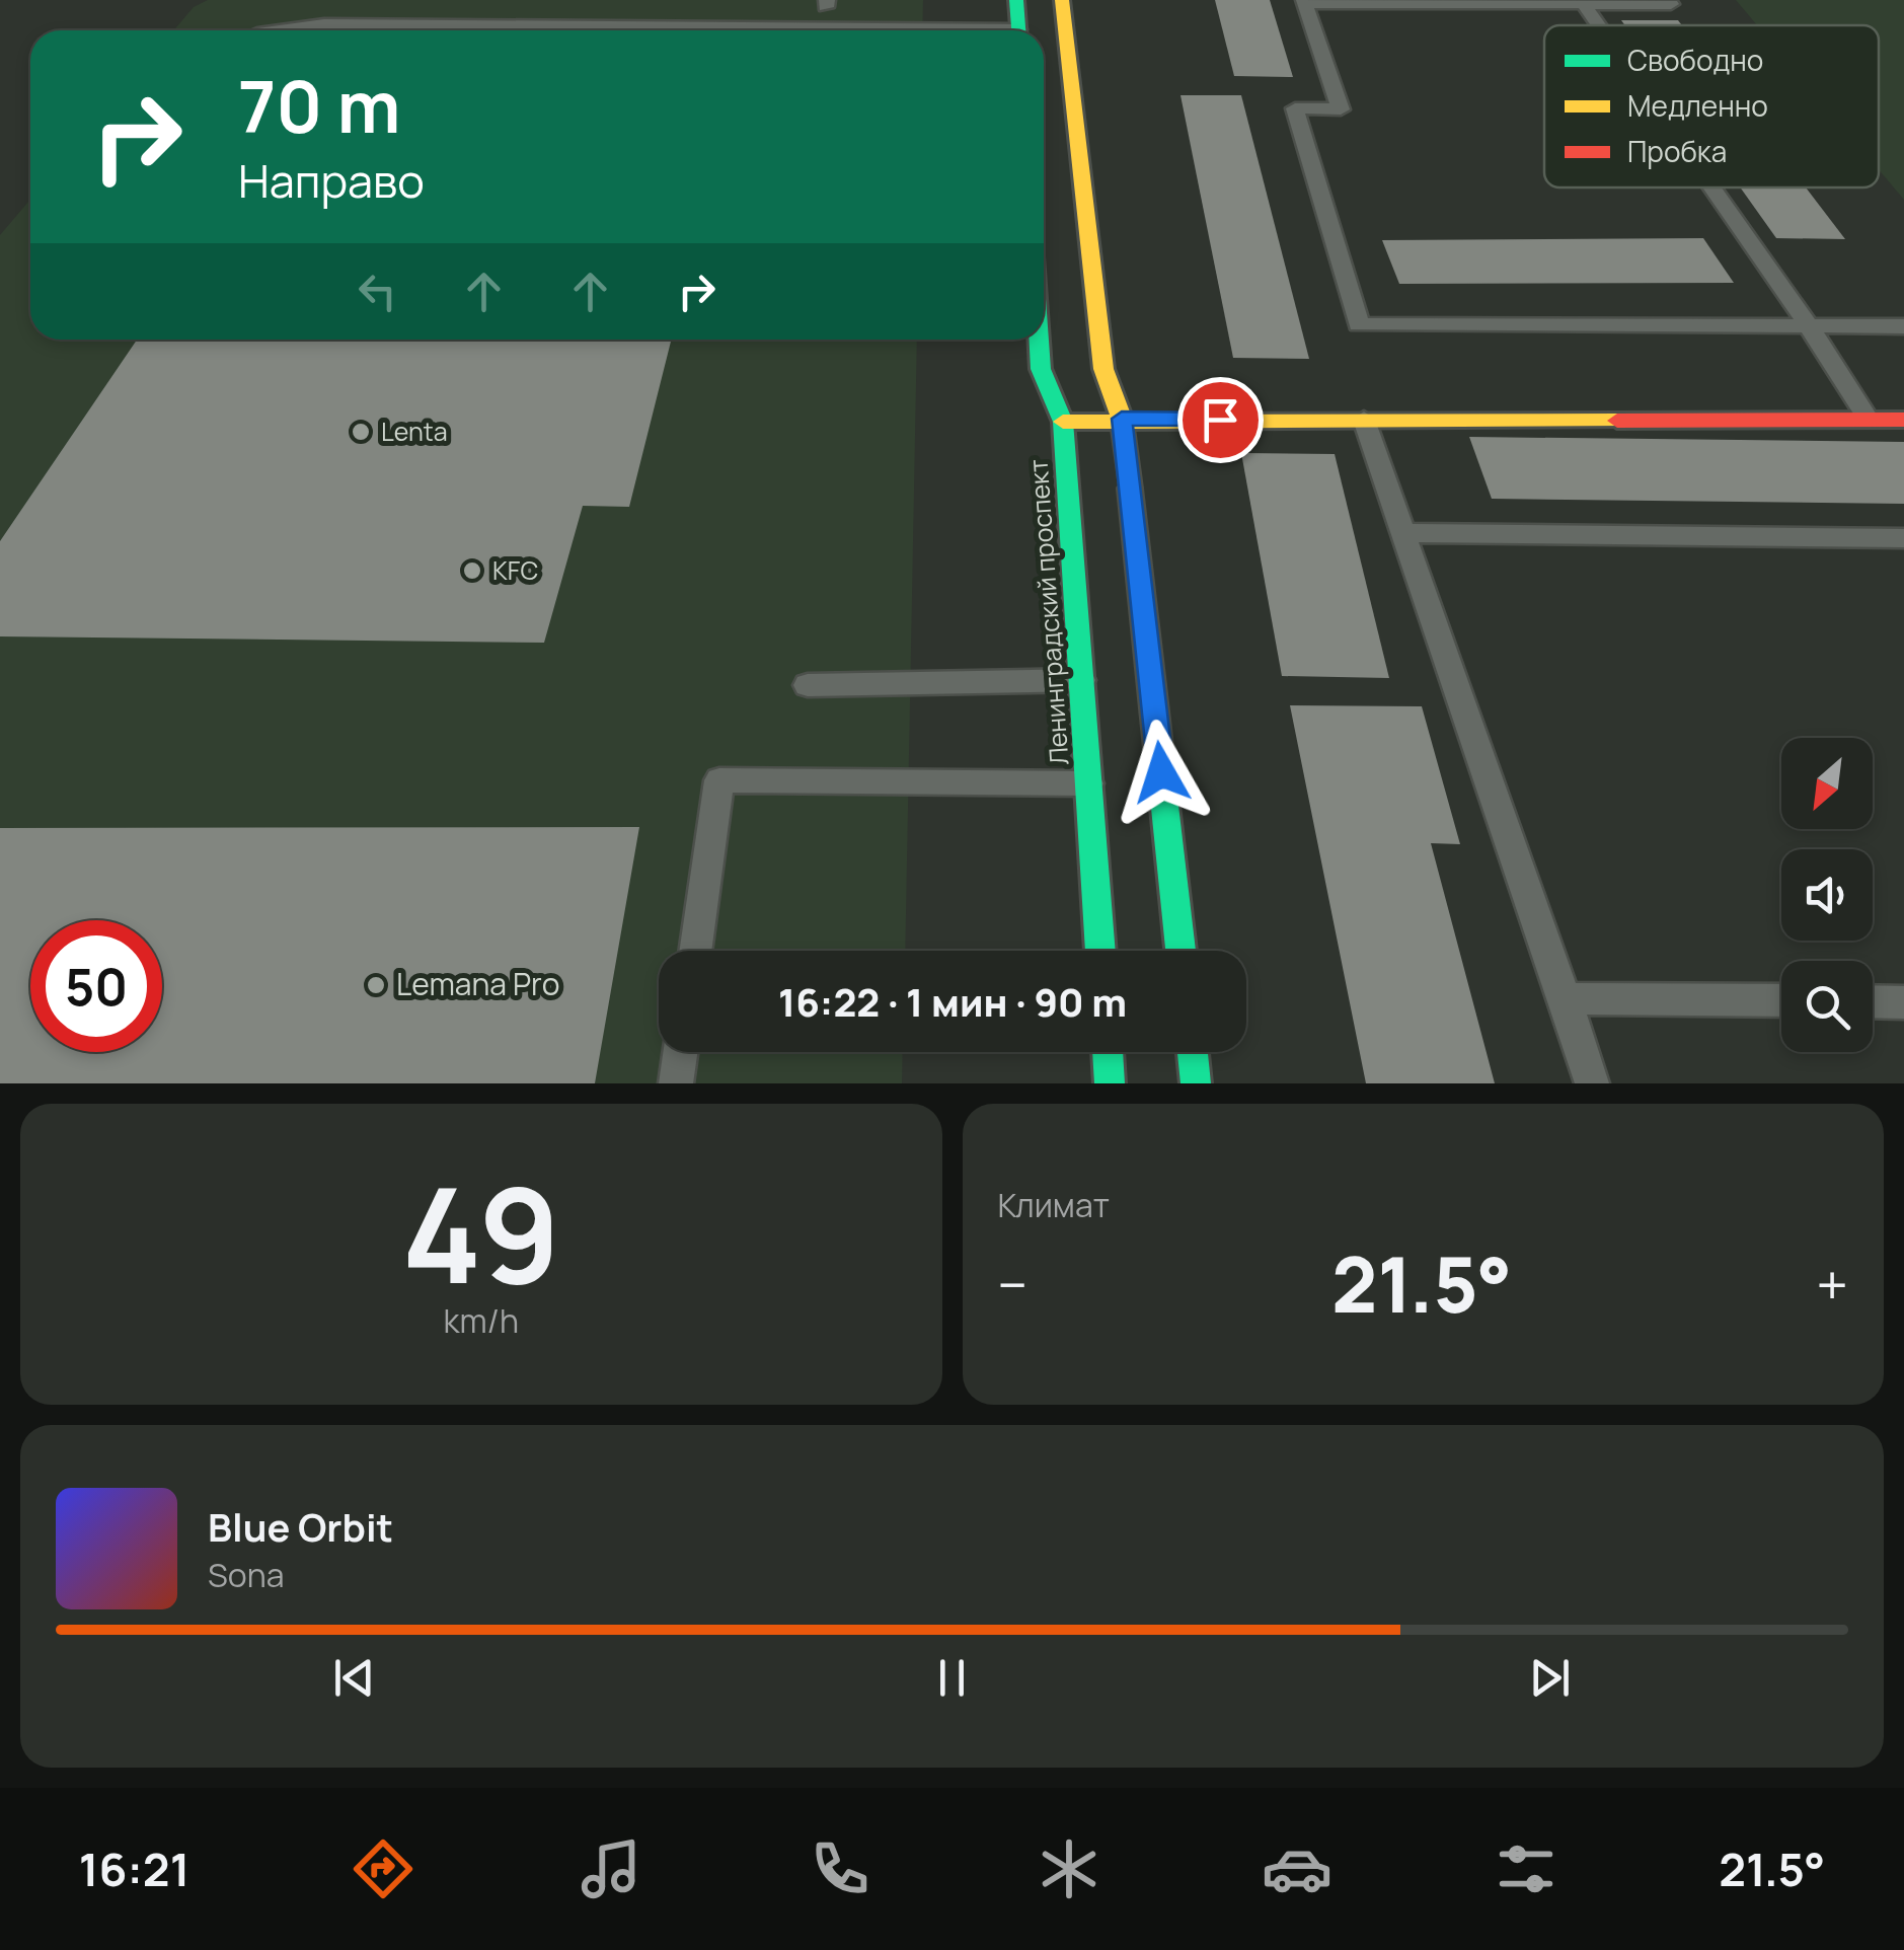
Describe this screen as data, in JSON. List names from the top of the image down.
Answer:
{
  "streets": {
    "main road": ["Ленинградский проспект"]
  },
  "places": ["Lenta", "KFC", "Lemana Pro"],
  "legend": ["Свободно", "Медленно", "Пробка"],
  "north": "bottom left",
  "page": {
    "turn": ["70 m", "Направо"],
    "limit": "50",
    "trip": "16:22 · 1 мин · 90 m",
    "tile": [
      ["49", "km/h"],
      "Климат"
    ],
    "heat": ["−", "21.5°", "+"],
    "song": ["Blue Orbit", "Sona"],
    "tabs": ["16:21", "21.5°"]
  }
}
